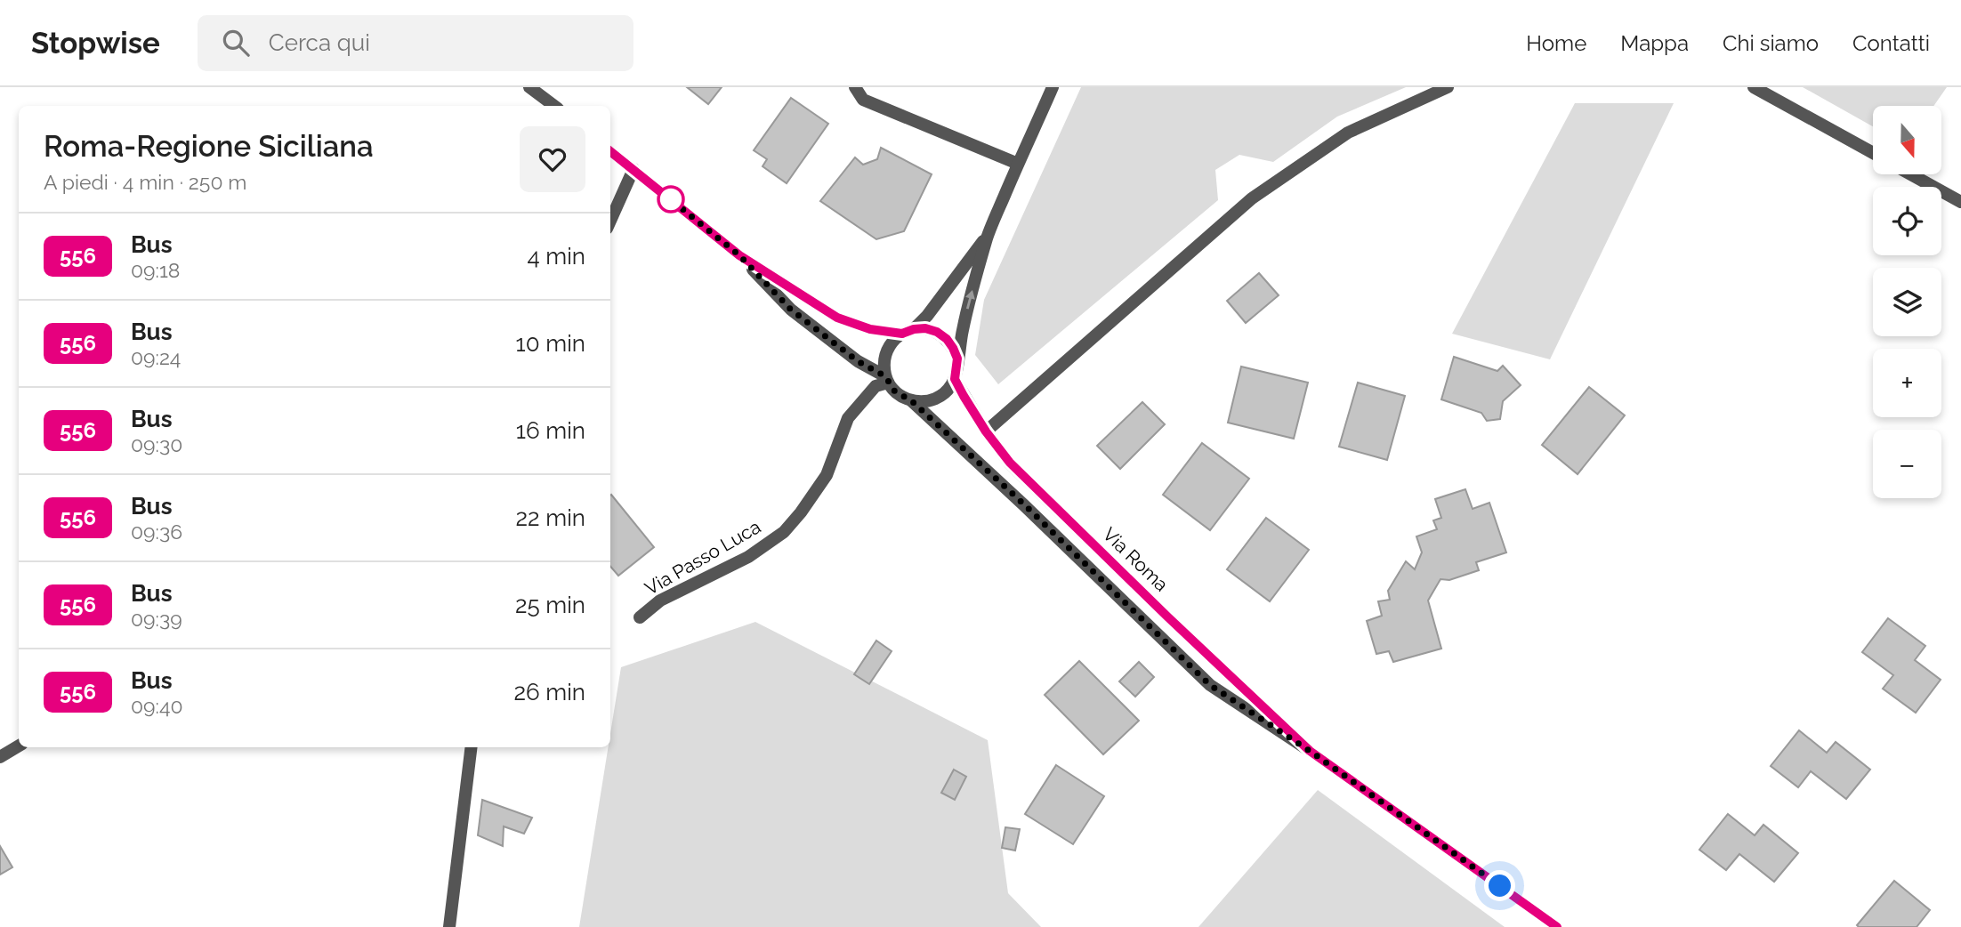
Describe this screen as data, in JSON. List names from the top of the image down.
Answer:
{
  "streets": {
    "street": ["Via Passo Luca", "Via Roma"]
  },
  "crossings": [
    ["Via Passo Luca", "Via Roma"]
  ],
  "lines": ["bus line 556"],
  "north": "bottom",
  "page": {
    "header": "Stopwise",
    "search": "Cerca qui",
    "nav": [
      "Home",
      "Mappa",
      "Chi siamo",
      "Contatti"
    ],
    "map_buttons": ["+", "−"],
    "heading": ["Roma-Regione Siciliana", "A piedi · 4 min · 250 m"],
    "list": [
      {
        "mark": "556",
        "name": "Bus",
        "note": "09:18",
        "value": "4 min"
      },
      {
        "mark": "556",
        "name": "Bus",
        "note": "09:24",
        "value": "10 min"
      },
      {
        "mark": "556",
        "name": "Bus",
        "note": "09:30",
        "value": "16 min"
      },
      {
        "mark": "556",
        "name": "Bus",
        "note": "09:36",
        "value": "22 min"
      },
      {
        "mark": "556",
        "name": "Bus",
        "note": "09:39",
        "value": "25 min"
      },
      {
        "mark": "556",
        "name": "Bus",
        "note": "09:40",
        "value": "26 min"
      }
    ]
  }
}
